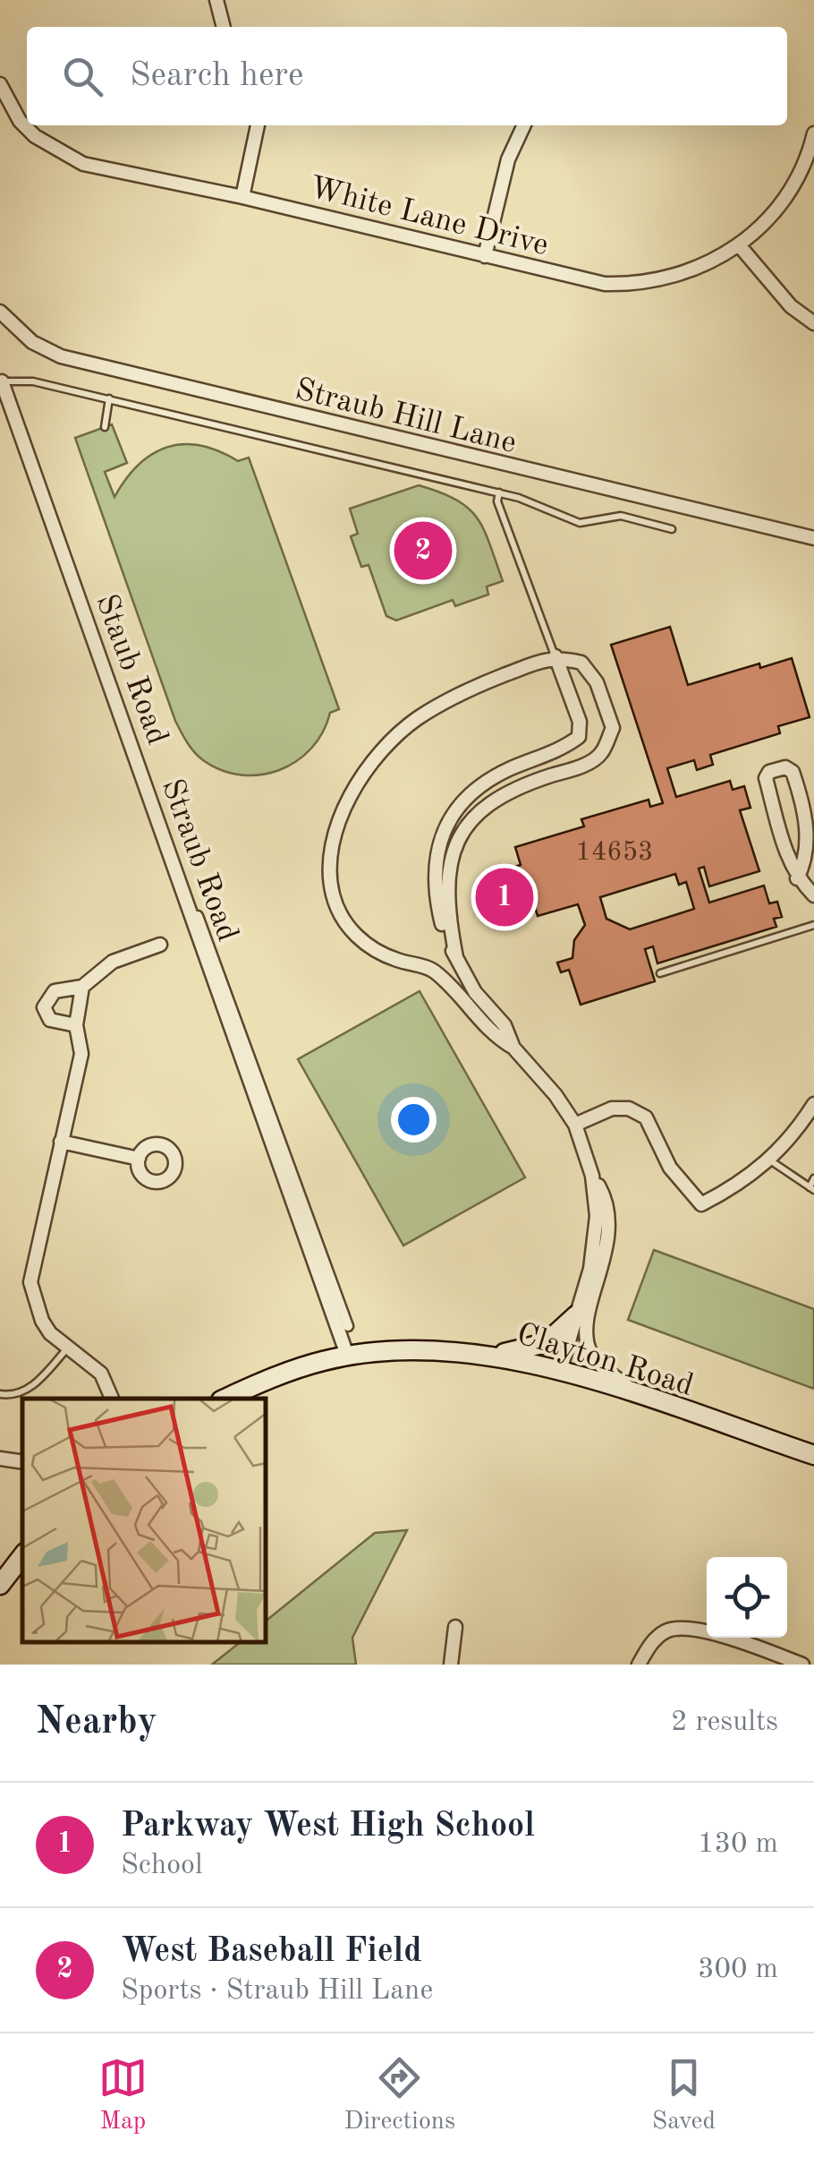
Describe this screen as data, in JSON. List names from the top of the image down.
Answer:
{
  "streets": {
    "main road": ["Clayton Road"],
    "street": [
      "White Lane Drive",
      "Straub Hill Lane",
      "Staub Road",
      "Straub Road"
    ]
  },
  "crossings": [
    ["Staub Road", "Straub Road"],
    ["Straub Road", "Clayton Road"]
  ],
  "house_numbers": ["14653"],
  "page": {
    "search": "Search here",
    "pins": ["2", "1"],
    "heading": ["Nearby", "2 results"],
    "list": [
      {
        "mark": "1",
        "name": "Parkway West High School",
        "note": "School",
        "value": "130 m"
      },
      {
        "mark": "2",
        "name": "West Baseball Field",
        "note": "Sports · Straub Hill Lane",
        "value": "300 m"
      }
    ],
    "nav": ["Map", "Directions", "Saved"]
  }
}
